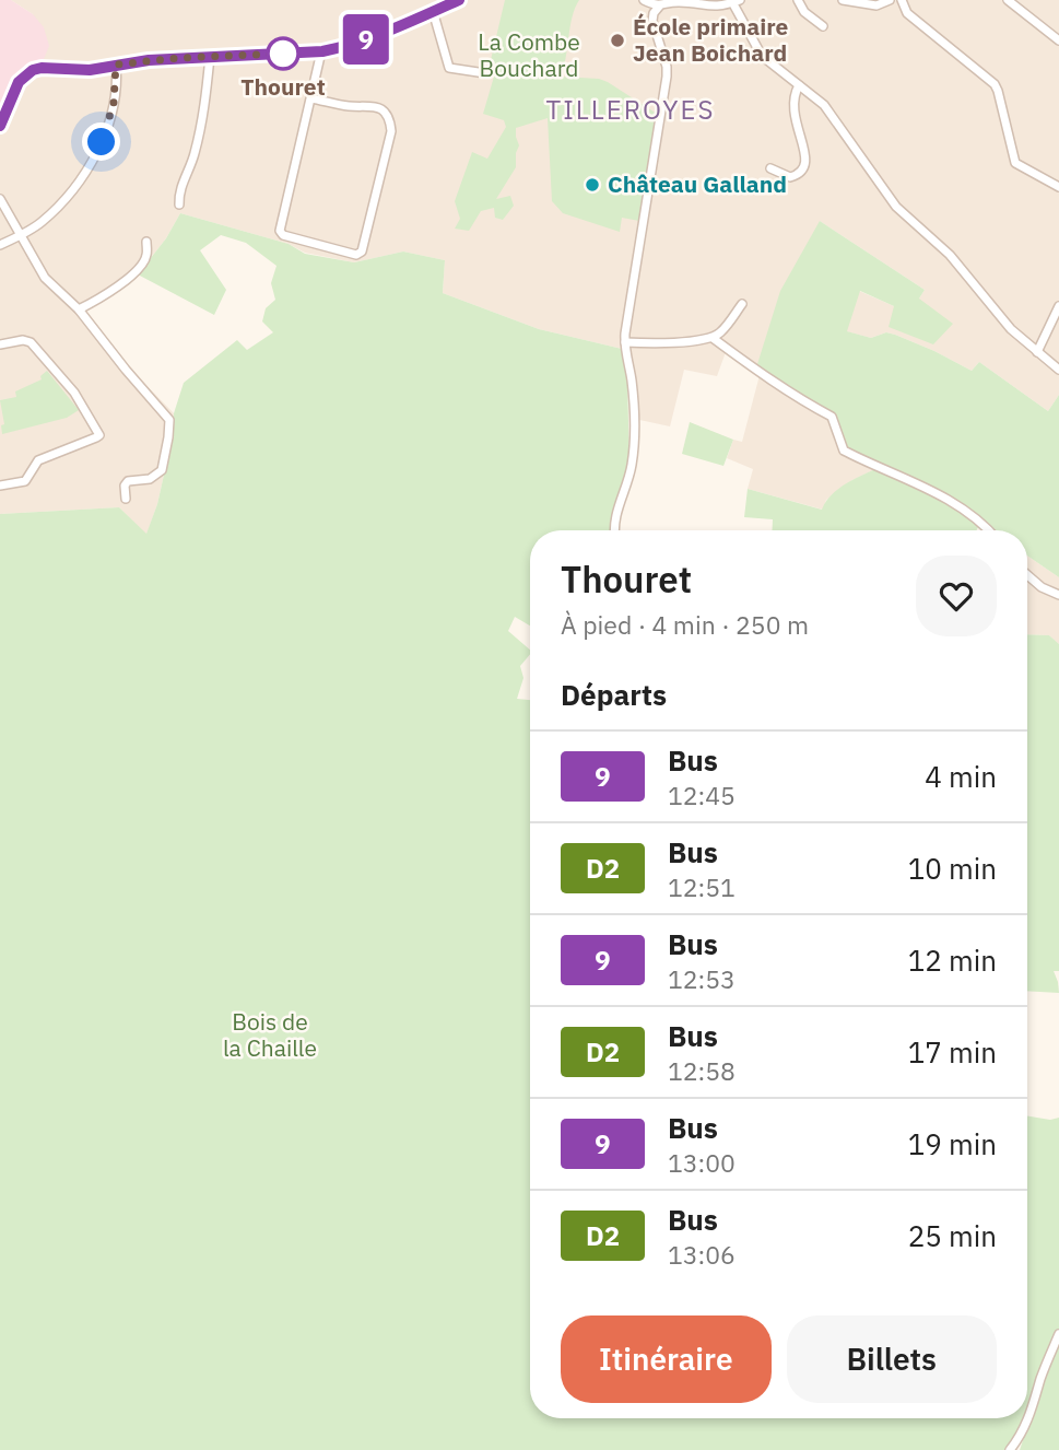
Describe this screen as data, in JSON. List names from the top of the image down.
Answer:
{
  "districts": ["TILLEROYES"],
  "parks": ["La Combe Bouchard", "Bois de la Chaille"],
  "places": ["École primaire Jean Boichard", "Thouret", "Château Galland"],
  "lines": ["bus line 9"],
  "page": {
    "on_map": "9",
    "heading": [
      ["Thouret", "À pied · 4 min · 250 m"],
      "Départs"
    ],
    "list": [
      {
        "mark": "9",
        "name": "Bus",
        "note": "12:45",
        "value": "4 min"
      },
      {
        "mark": "D2",
        "name": "Bus",
        "note": "12:51",
        "value": "10 min"
      },
      {
        "mark": "9",
        "name": "Bus",
        "note": "12:53",
        "value": "12 min"
      },
      {
        "mark": "D2",
        "name": "Bus",
        "note": "12:58",
        "value": "17 min"
      },
      {
        "mark": "9",
        "name": "Bus",
        "note": "13:00",
        "value": "19 min"
      },
      {
        "mark": "D2",
        "name": "Bus",
        "note": "13:06",
        "value": "25 min"
      }
    ],
    "buttons": ["Itinéraire", "Billets"]
  }
}
